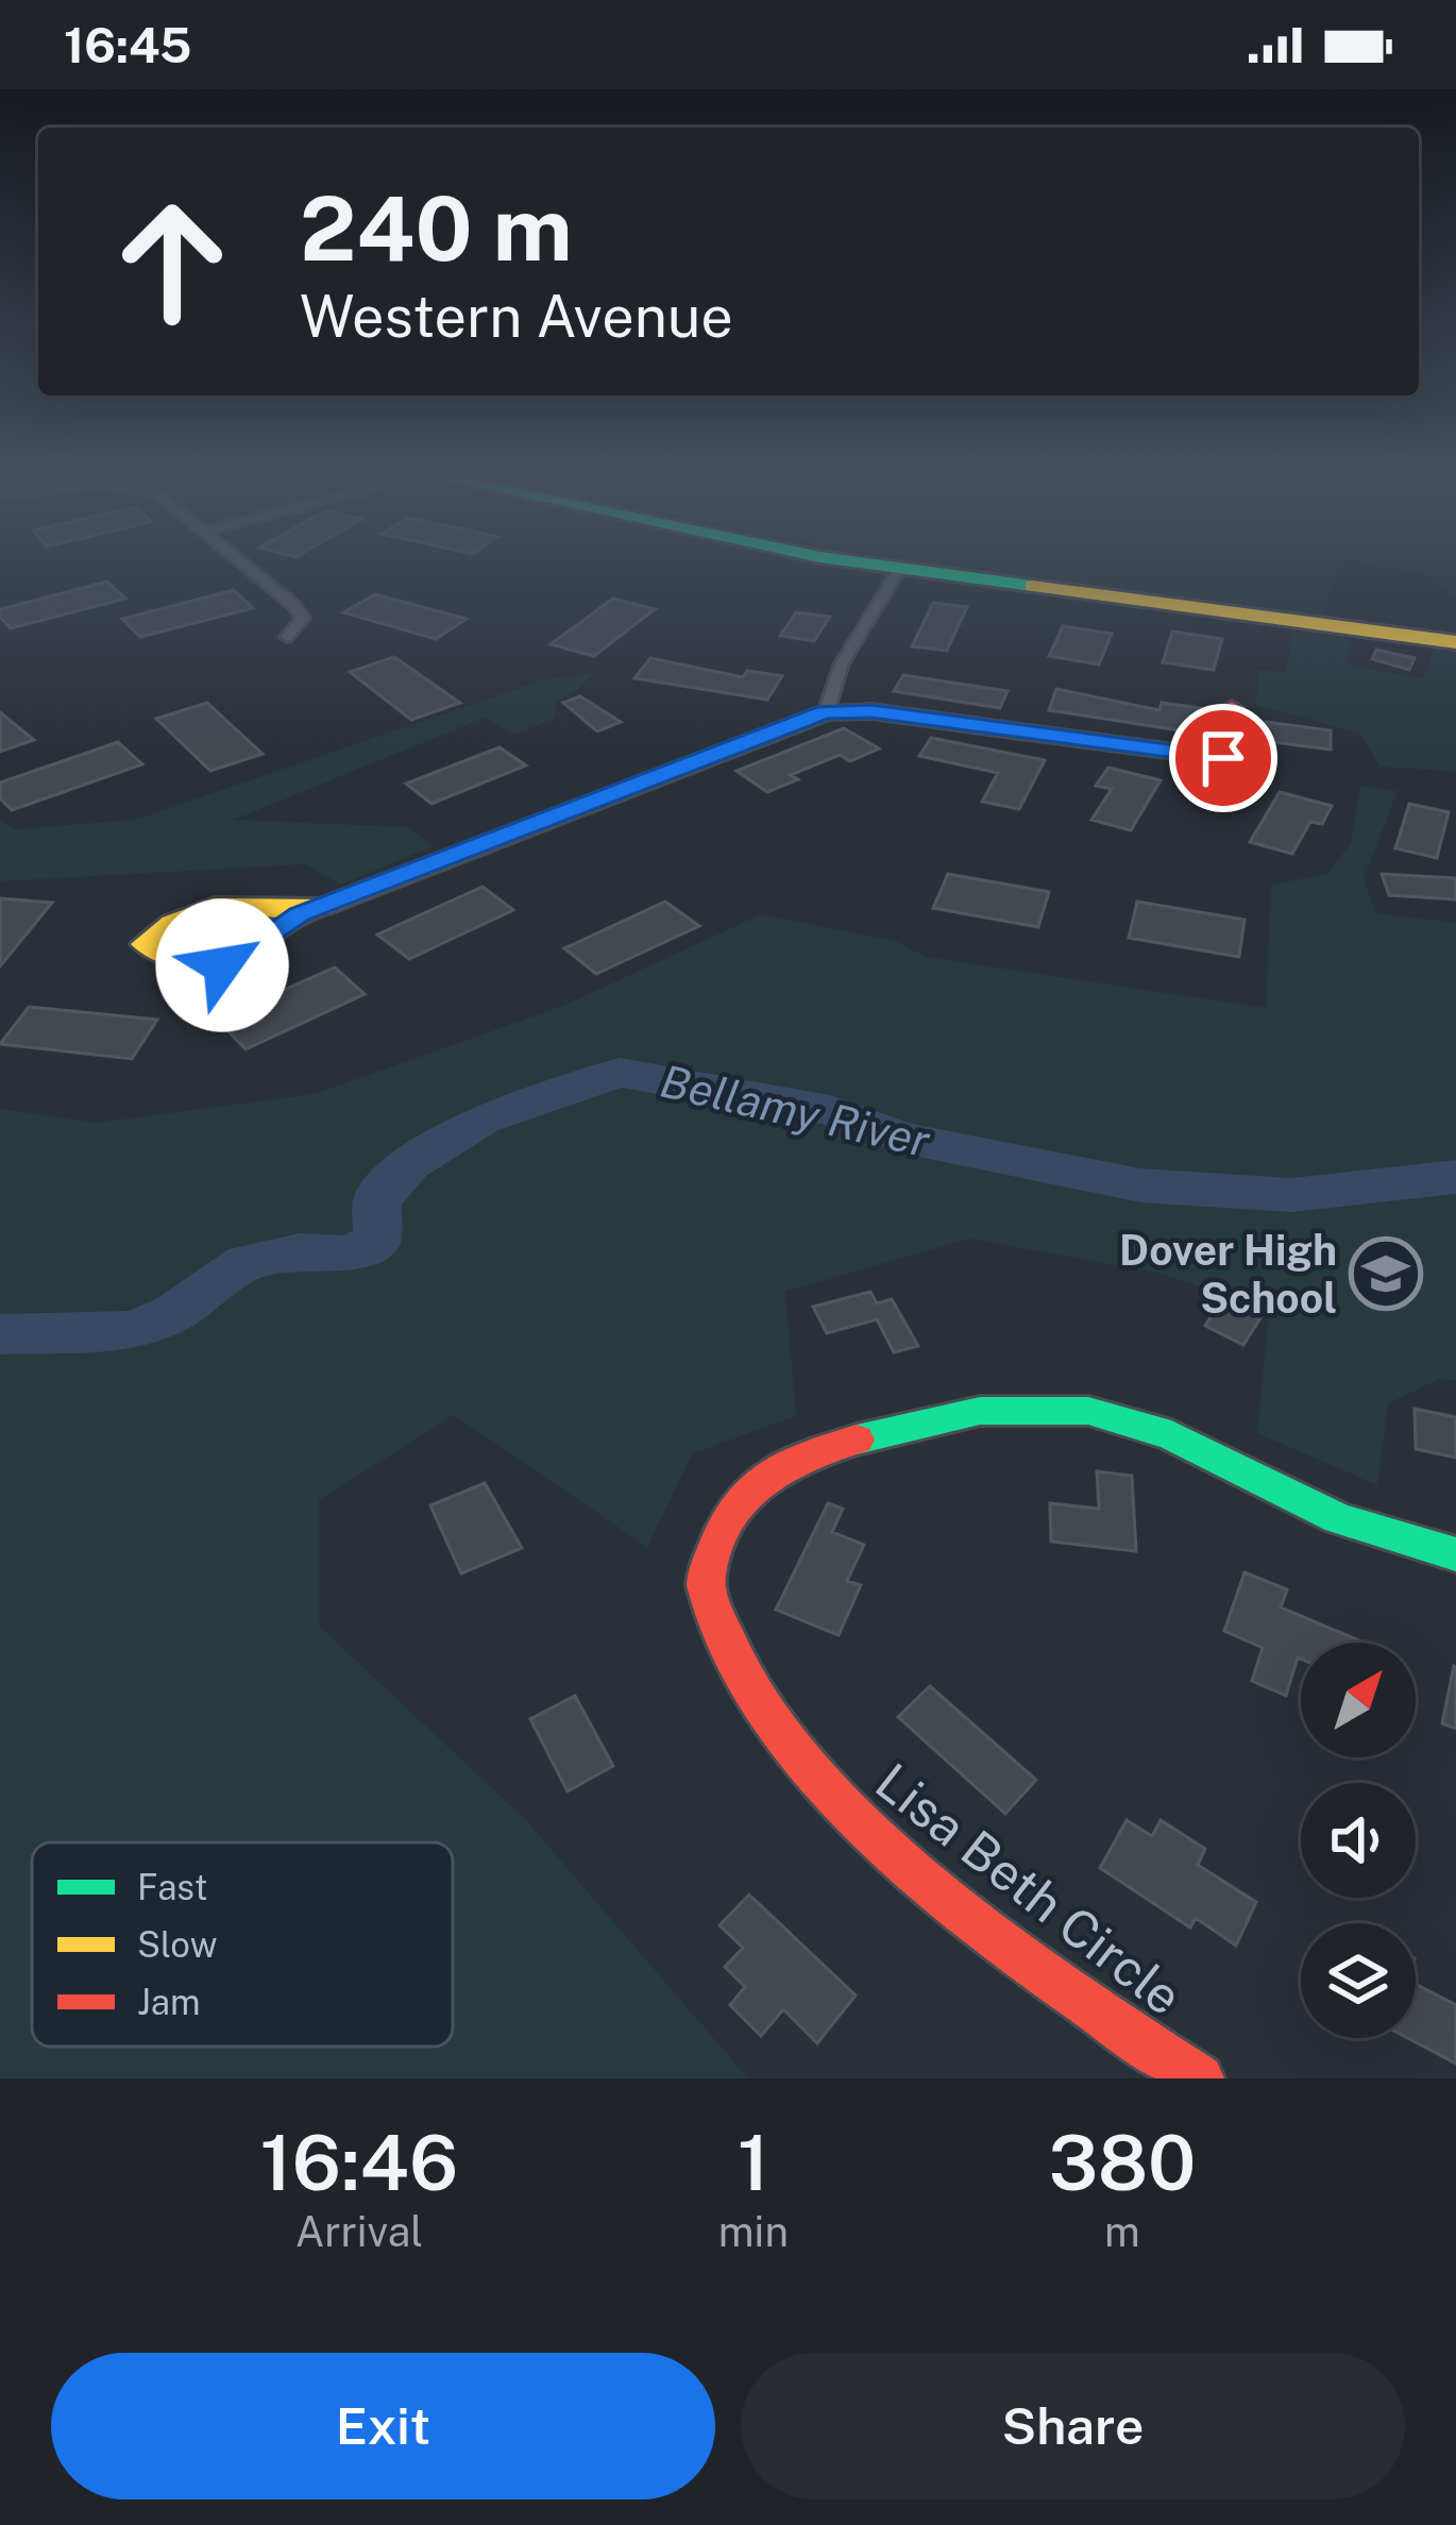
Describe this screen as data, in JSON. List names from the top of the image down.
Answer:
{
  "streets": {
    "street": ["Lisa Beth Circle"]
  },
  "water": ["Bellamy River"],
  "places": {
    "school or university": ["Dover High School"]
  },
  "legend": ["Fast", "Slow", "Jam"],
  "north": "top right",
  "page": {
    "status": "16:45",
    "turn": ["240 m", "Western Avenue"],
    "eta": [
      "16:46",
      "Arrival",
      "1",
      "min",
      "380",
      "m"
    ],
    "buttons": ["Exit", "Share"]
  }
}
